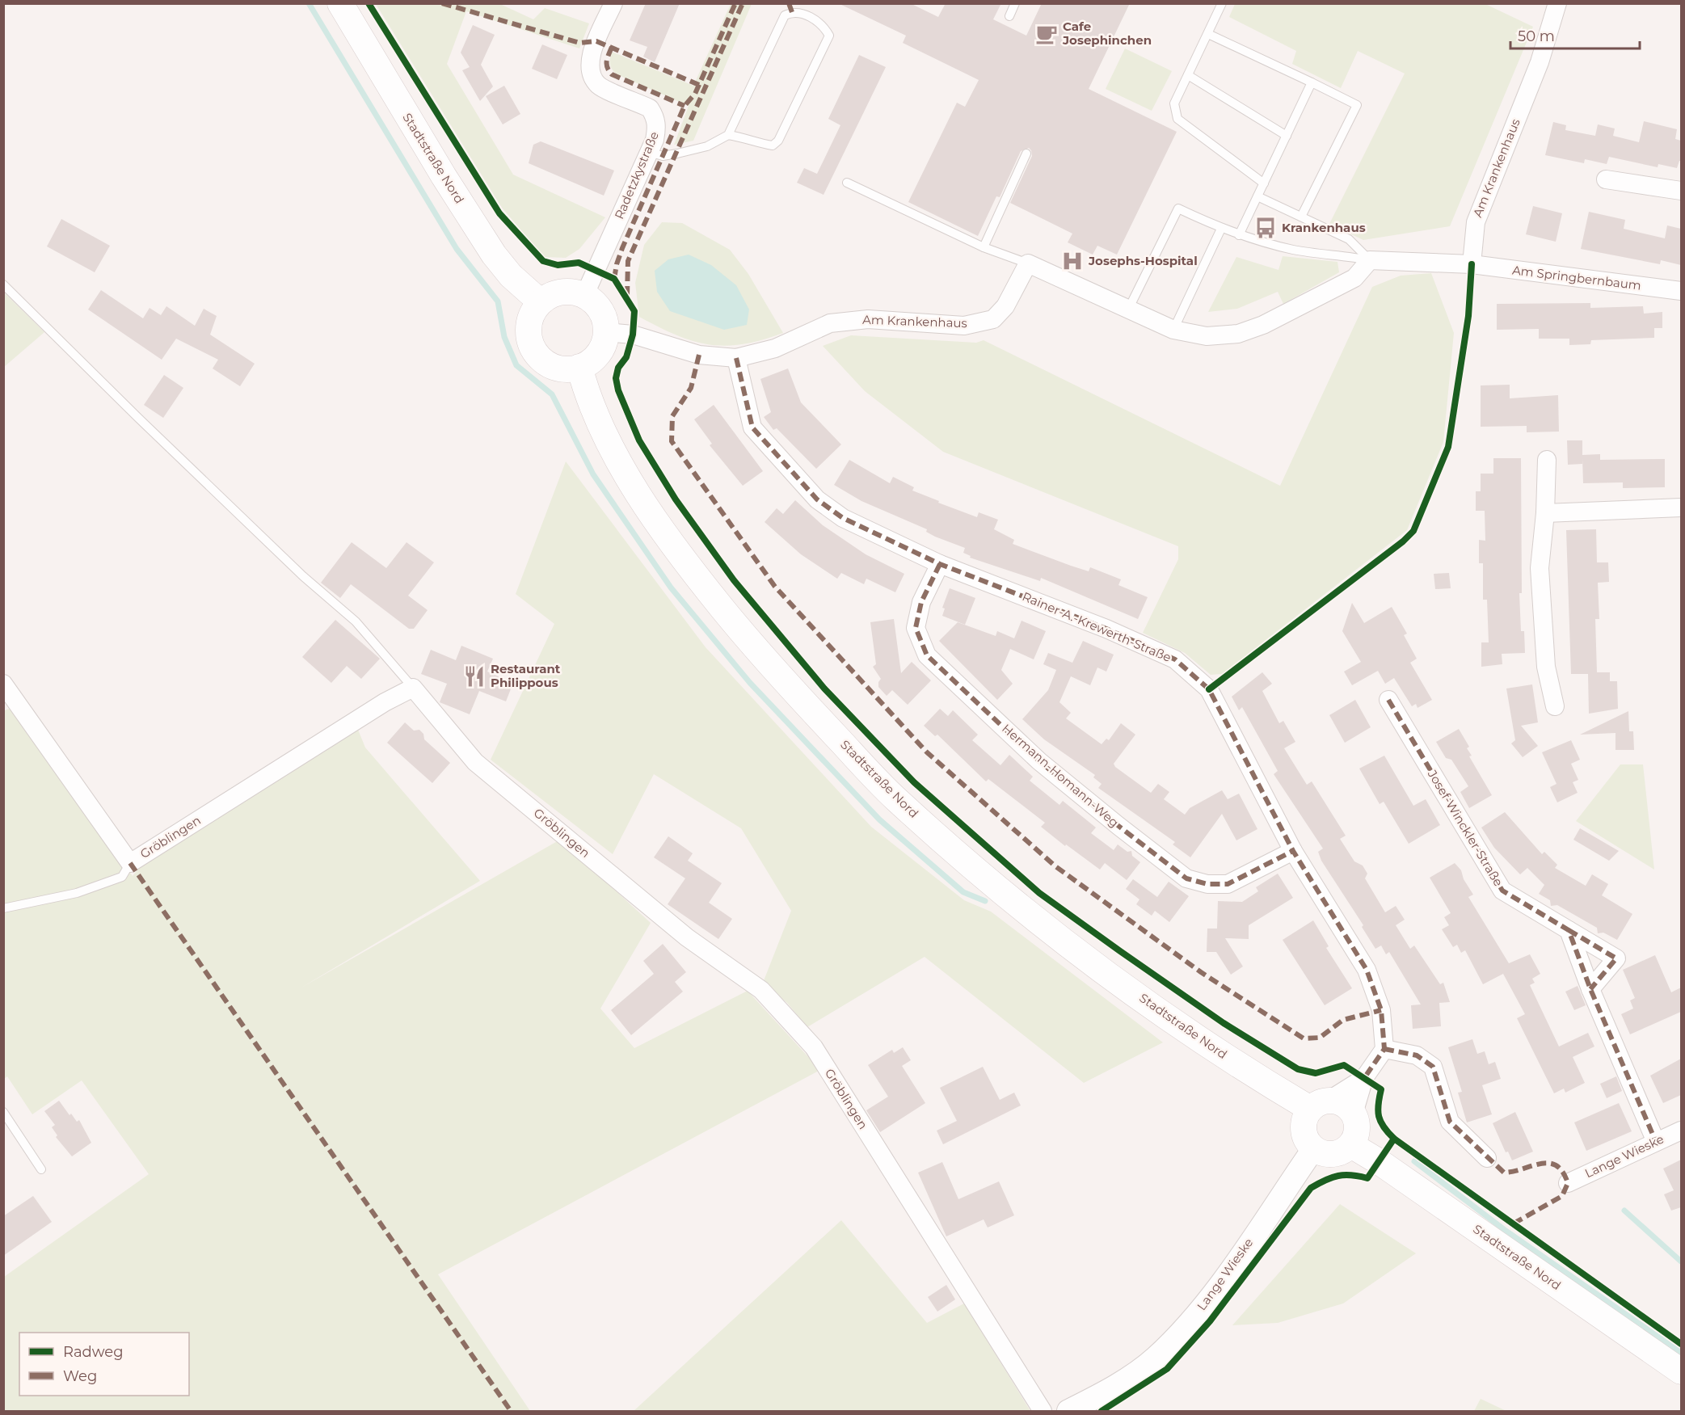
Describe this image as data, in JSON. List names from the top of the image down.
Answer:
{
  "streets": {
    "main road": ["Stadtstraße Nord"],
    "street": [
      "Am Krankenhaus",
      "Radetzkystraße",
      "Am Springbernbaum",
      "Rainer-A.-Krewerth-Straße",
      "Hermann-Homann-Weg",
      "Josef-Winckler-Straße",
      "Gröblingen",
      "Lange Wieske"
    ]
  },
  "crossings": [
    ["Stadtstraße Nord", "Am Krankenhaus"],
    ["Stadtstraße Nord", "Radetzkystraße"],
    ["Stadtstraße Nord", "Lange Wieske"],
    ["Am Krankenhaus", "Radetzkystraße"],
    ["Am Krankenhaus", "Am Springbernbaum"],
    ["Am Krankenhaus", "Rainer-A.-Krewerth-Straße"],
    ["Rainer-A.-Krewerth-Straße", "Hermann-Homann-Weg"]
  ],
  "places": {
    "cafe": ["Cafe Josephinchen"],
    "bus stop": ["Krankenhaus"],
    "hospital": ["Josephs-Hospital"],
    "restaurant": ["Restaurant Philippous"]
  },
  "legend": ["Radweg", "Weg"],
  "scale_bar": "50 m"
}
